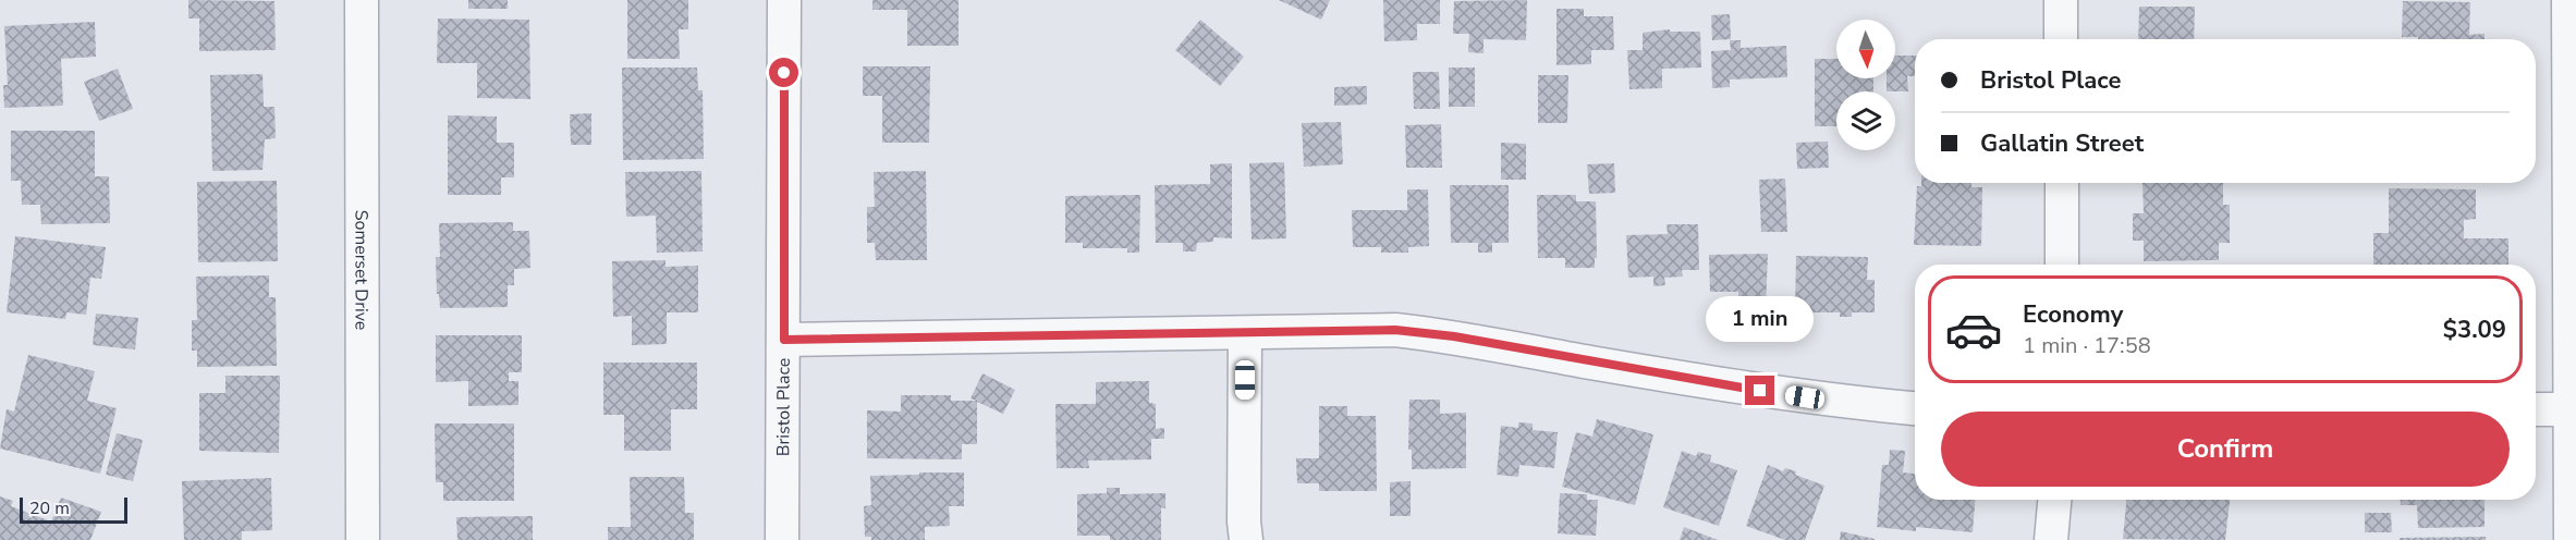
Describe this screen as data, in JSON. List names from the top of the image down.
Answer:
{
  "streets": {
    "street": ["Somerset Drive", "Bristol Place"]
  },
  "scale_bar": "20 m",
  "north": "bottom",
  "page": {
    "banner": ["Bristol Place", "Gallatin Street"],
    "list": [
      {
        "name": "Economy",
        "note": "1 min · 17:58",
        "value": "$3.09"
      }
    ],
    "bubble": "1 min",
    "buttons": "Confirm",
    "scale": "20 m"
  }
}
